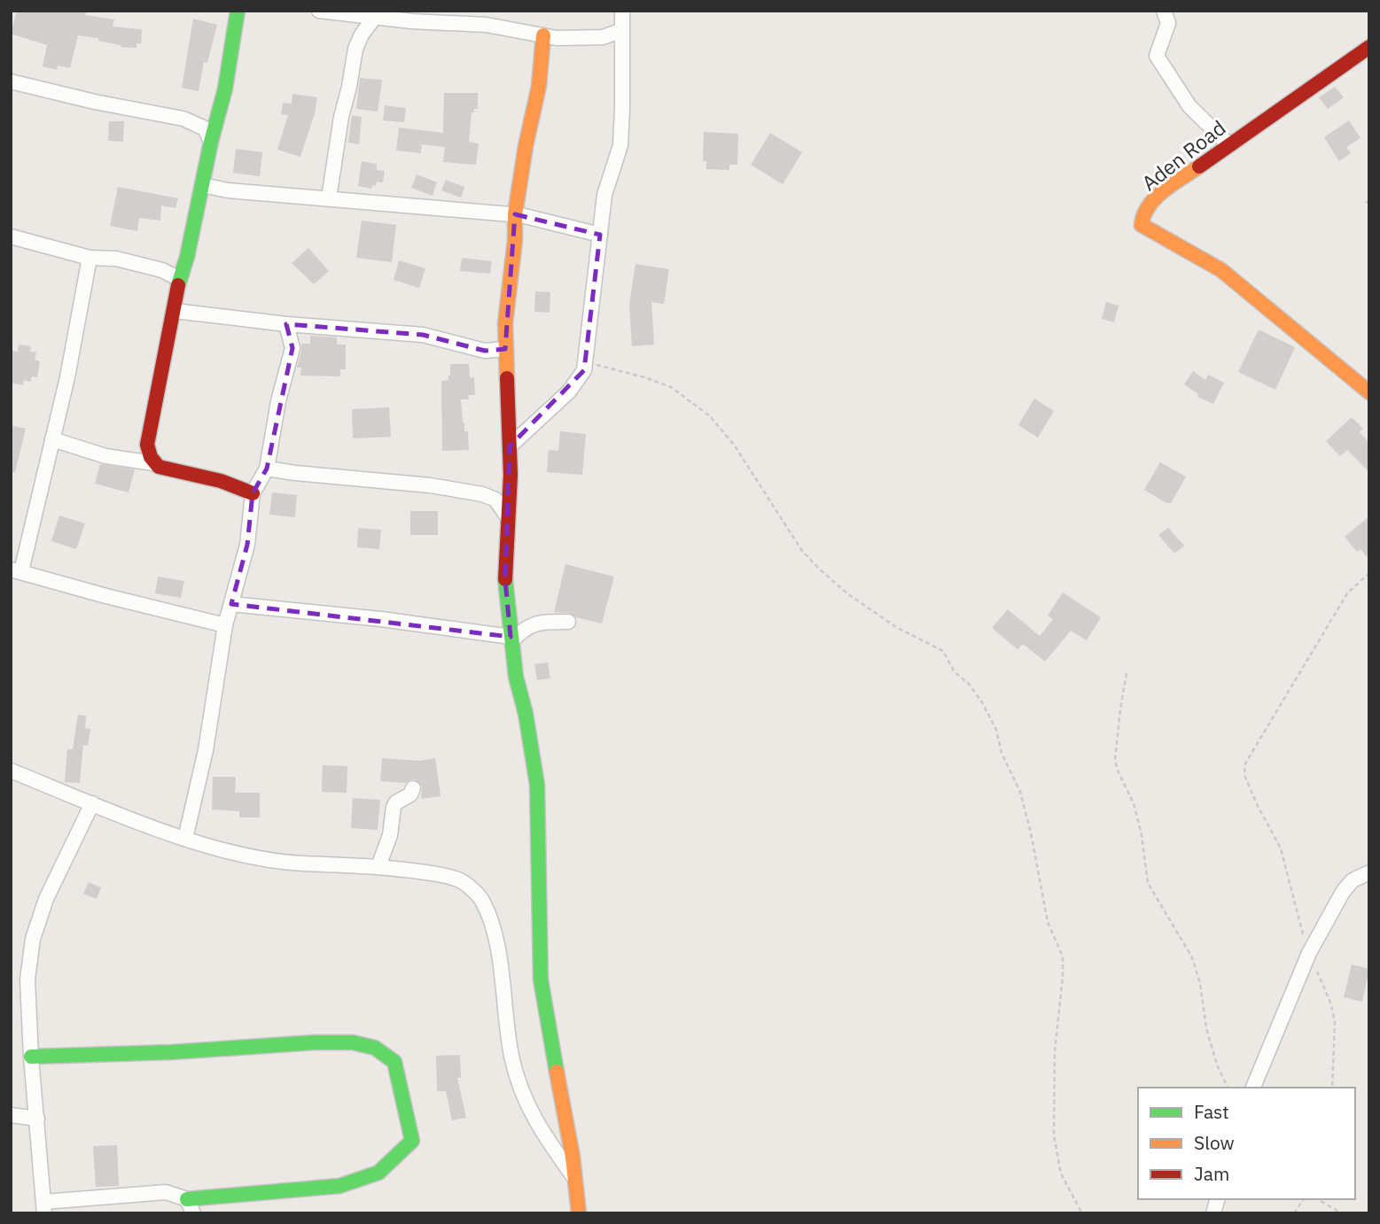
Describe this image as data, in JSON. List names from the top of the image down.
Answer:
{
  "streets": {
    "street": ["Aden Road"]
  },
  "legend": ["Fast", "Slow", "Jam"]
}
